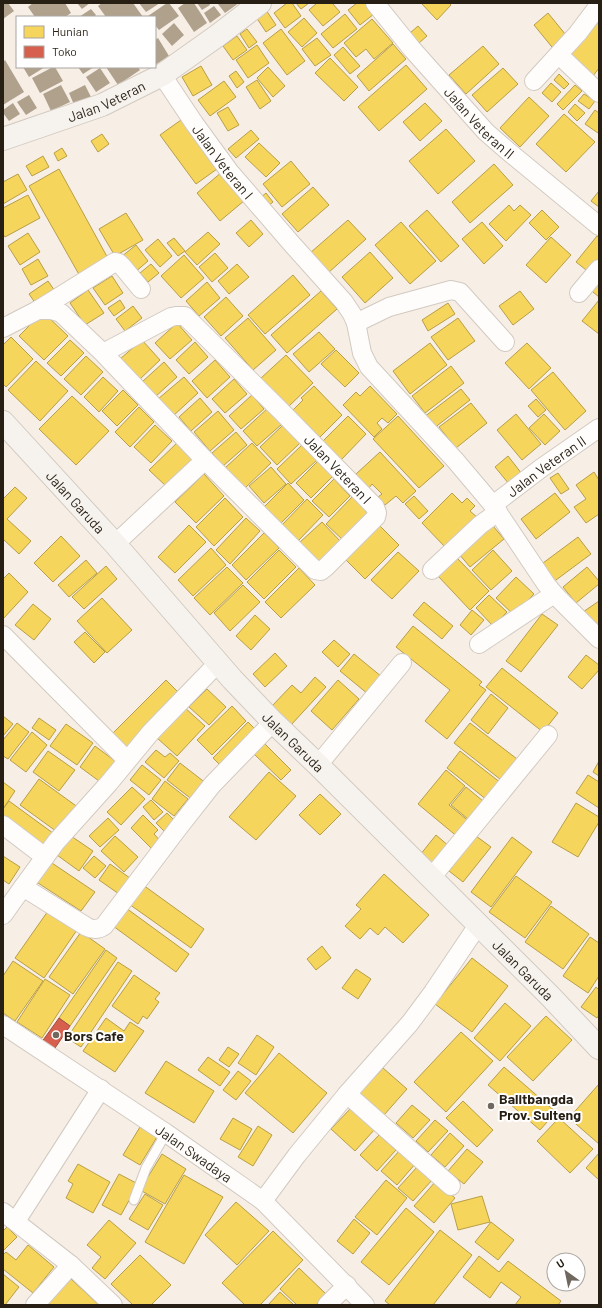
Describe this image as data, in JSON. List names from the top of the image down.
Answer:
{
  "streets": {
    "street": [
      "Jalan Veteran",
      "Jalan Veteran II",
      "Jalan Veteran I",
      "Jalan Garuda",
      "Jalan Swadaya"
    ]
  },
  "crossings": [
    ["Jalan Veteran", "Jalan Veteran I"],
    ["Jalan Veteran II", "Jalan Veteran I"]
  ],
  "places": ["Bors Cafe", "Balitbangda Prov. Sulteng"],
  "legend": ["Hunian", "Toko"],
  "north": "top left"
}
